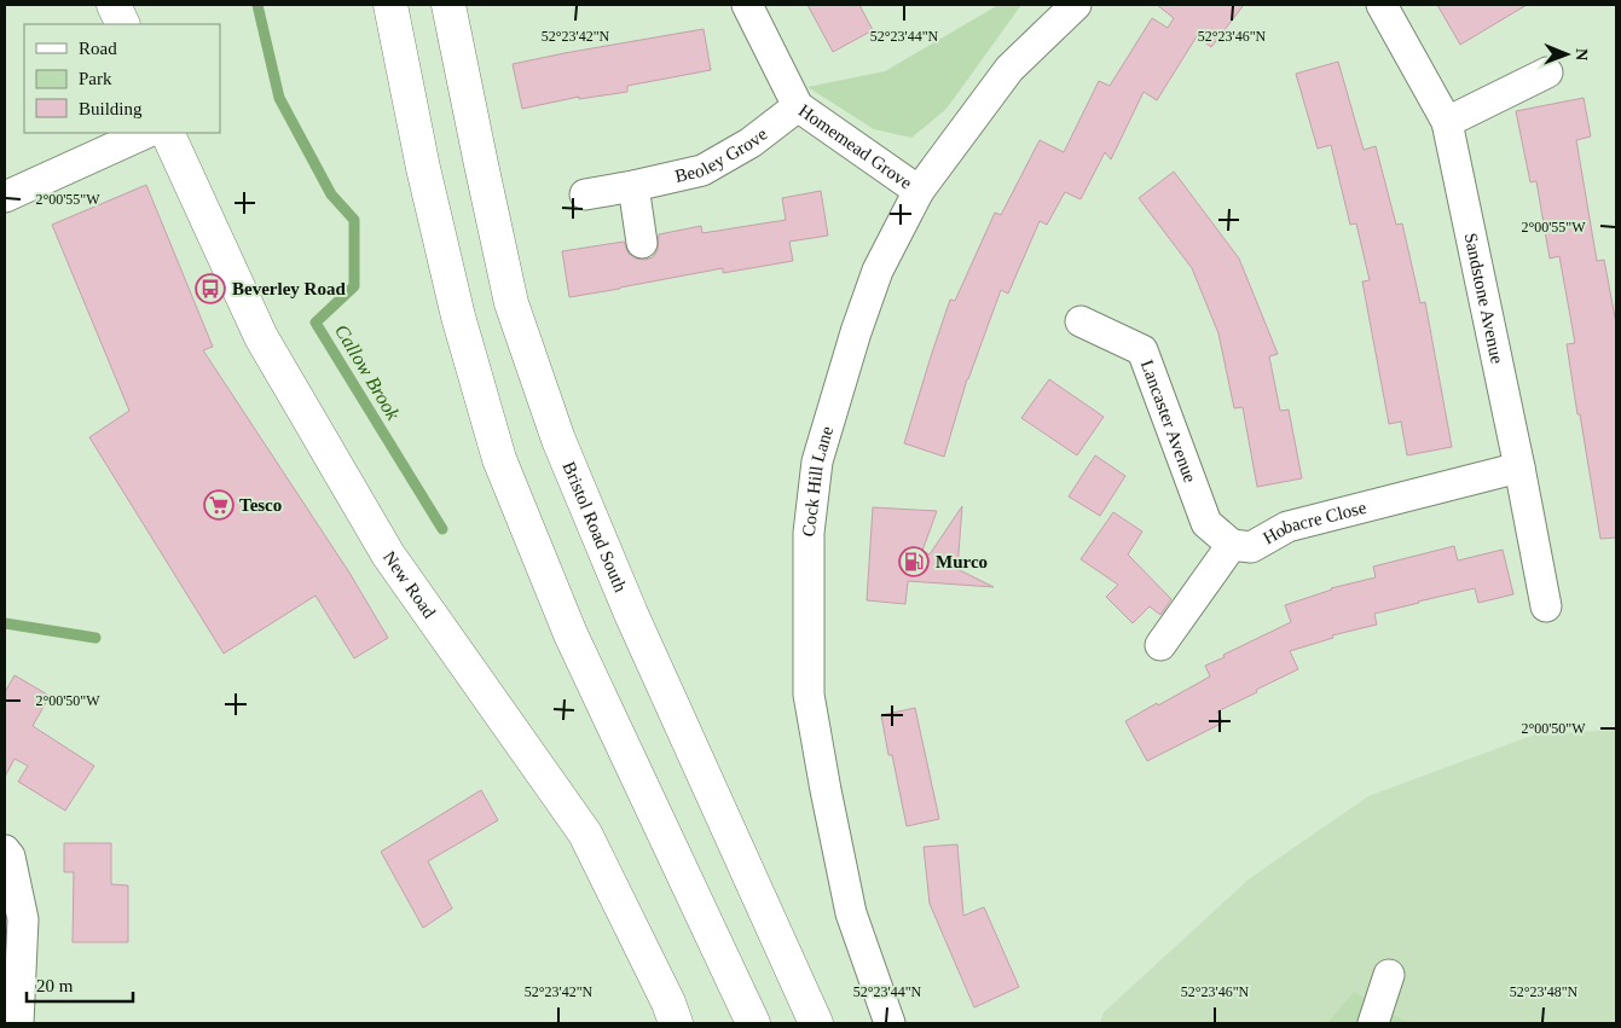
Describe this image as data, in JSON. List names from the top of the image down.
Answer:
{
  "streets": {
    "main road": ["Bristol Road South", "New Road"],
    "street": [
      "Homemead Grove",
      "Beoley Grove",
      "Sandstone Avenue",
      "Lancaster Avenue",
      "Cock Hill Lane",
      "Hobacre Close"
    ]
  },
  "crossings": [
    ["Homemead Grove", "Beoley Grove"],
    ["Homemead Grove", "Cock Hill Lane"],
    ["Sandstone Avenue", "Hobacre Close"],
    ["Lancaster Avenue", "Hobacre Close"]
  ],
  "water": ["Callow Brook"],
  "places": {
    "bus stop": ["Beverley Road"],
    "supermarket": ["Tesco"],
    "fuel station": ["Murco"]
  },
  "legend": ["Road", "Park", "Building"],
  "scale_bar": "20 m",
  "north": "right",
  "coordinates": [
    "52°23'42\"N",
    "52°23'44\"N",
    "52°23'46\"N",
    "2°00'55\"W",
    "2°00'50\"W",
    "52°23'48\"N"
  ]
}
